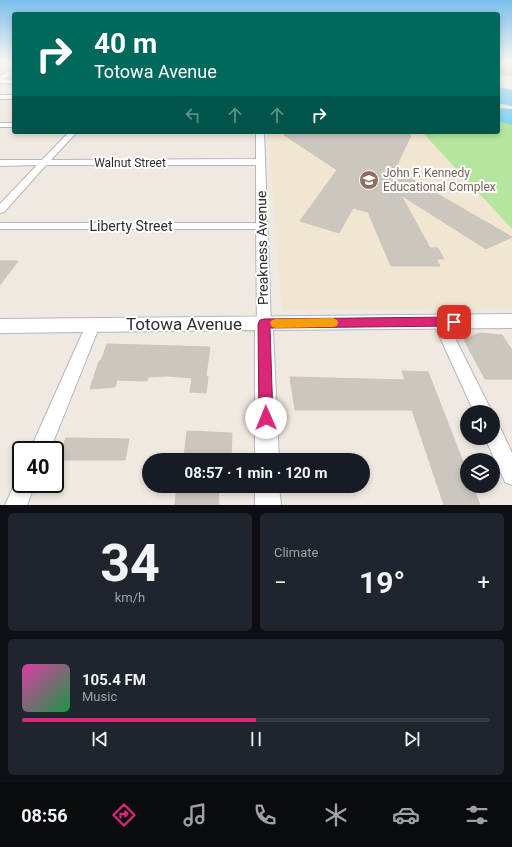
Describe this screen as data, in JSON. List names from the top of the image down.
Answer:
{
  "streets": {
    "street": [
      "Walnut Street",
      "Liberty Street",
      "Preakness Avenue",
      "Totowa Avenue"
    ]
  },
  "crossings": [
    ["Walnut Street", "Preakness Avenue"],
    ["Liberty Street", "Preakness Avenue"],
    ["Preakness Avenue", "Totowa Avenue"]
  ],
  "places": {
    "school or university": ["John F. Kennedy Educational Complex"]
  },
  "page": {
    "turn": ["40 m", "Totowa Avenue"],
    "limit": "40",
    "trip": "08:57 · 1 min · 120 m",
    "tile": [
      ["34", "km/h"],
      "Climate"
    ],
    "heat": ["−", "19°", "+"],
    "song": ["105.4 FM", "Music"],
    "tabs": "08:56"
  }
}
